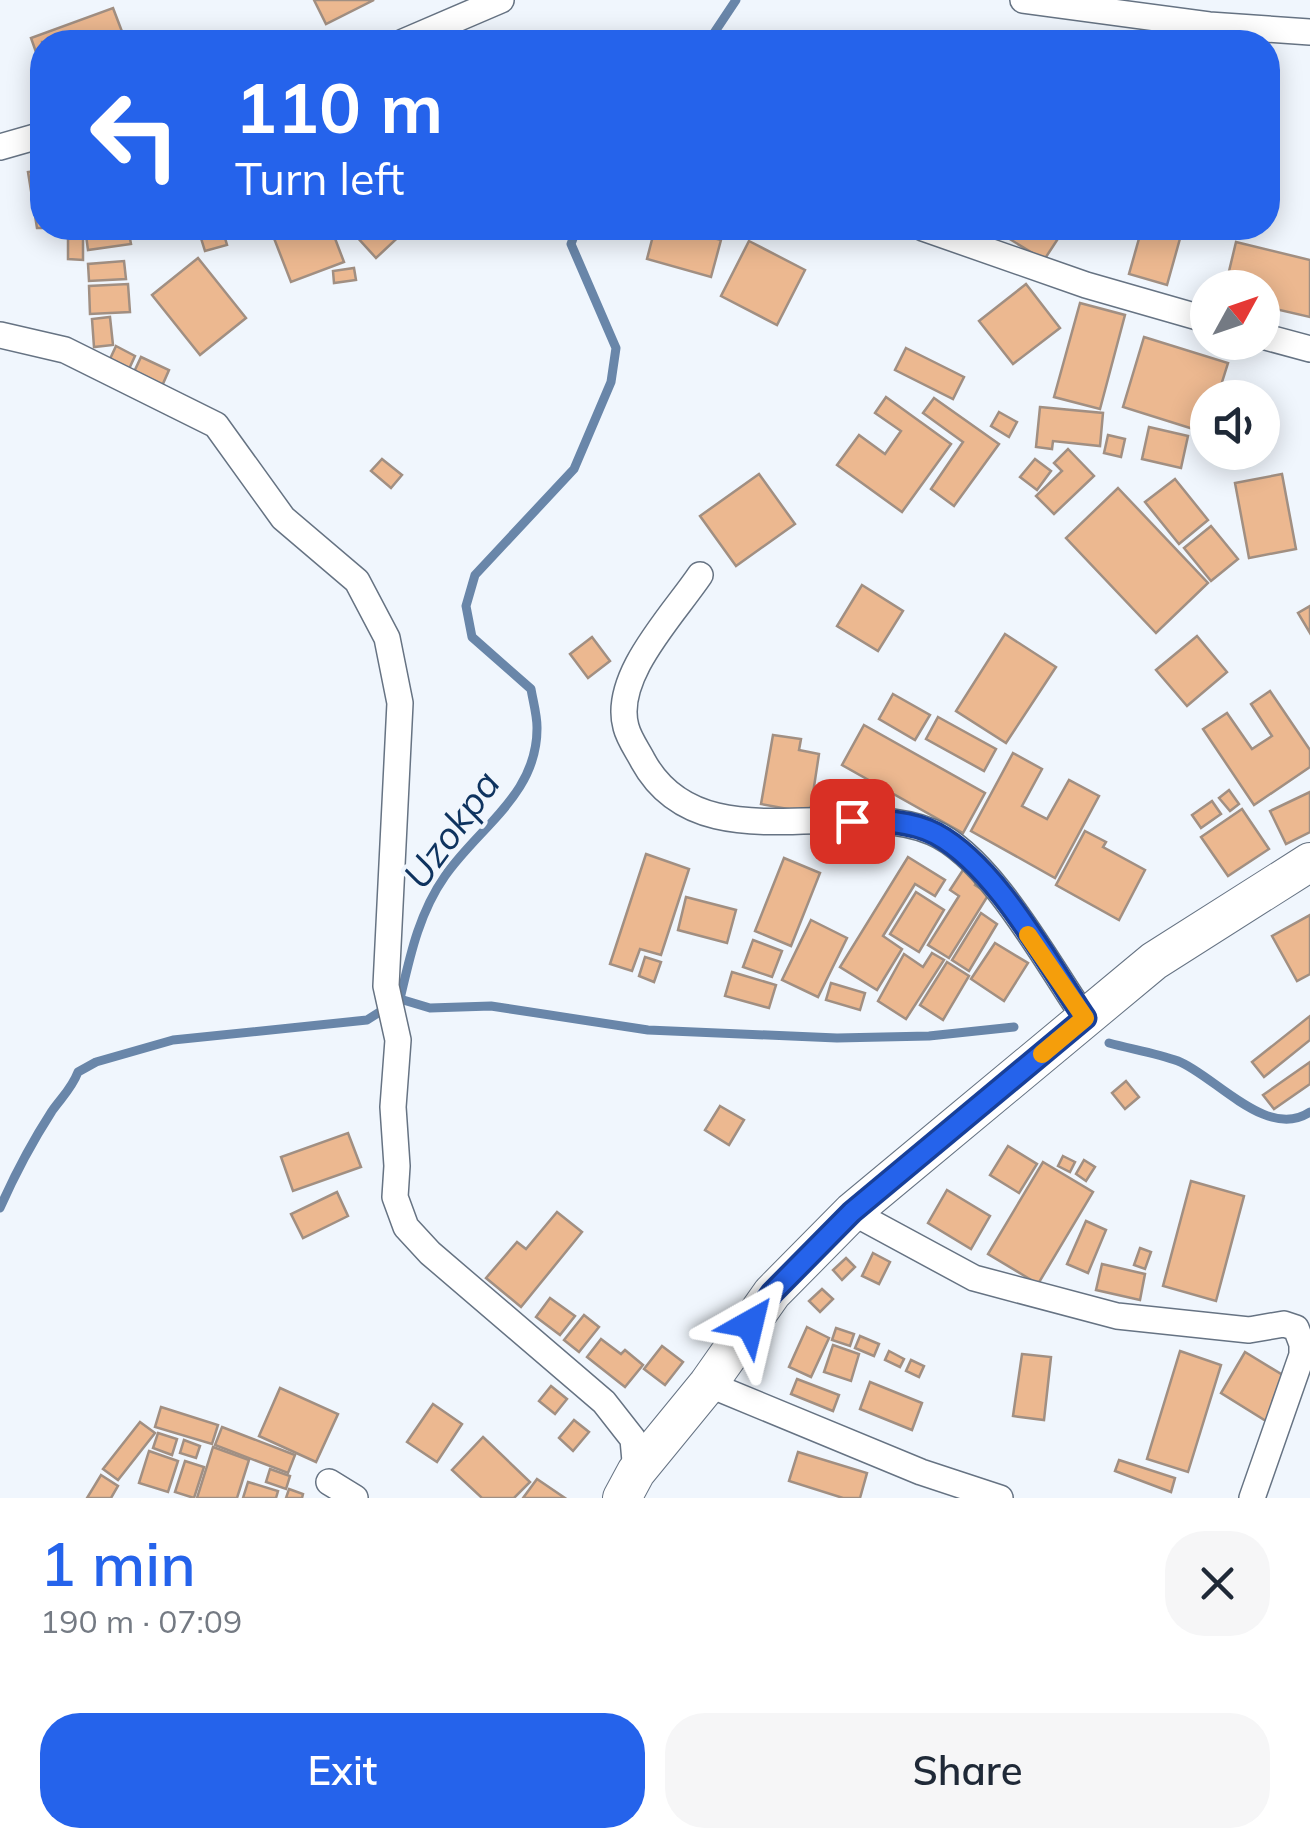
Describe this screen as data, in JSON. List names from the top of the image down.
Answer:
{
  "water": ["Uzokpa"],
  "north": "top right",
  "page": {
    "turn": ["110 m", "Turn left"],
    "heading": ["1 min", "190 m · 07:09"],
    "buttons": ["Exit", "Share"]
  }
}
